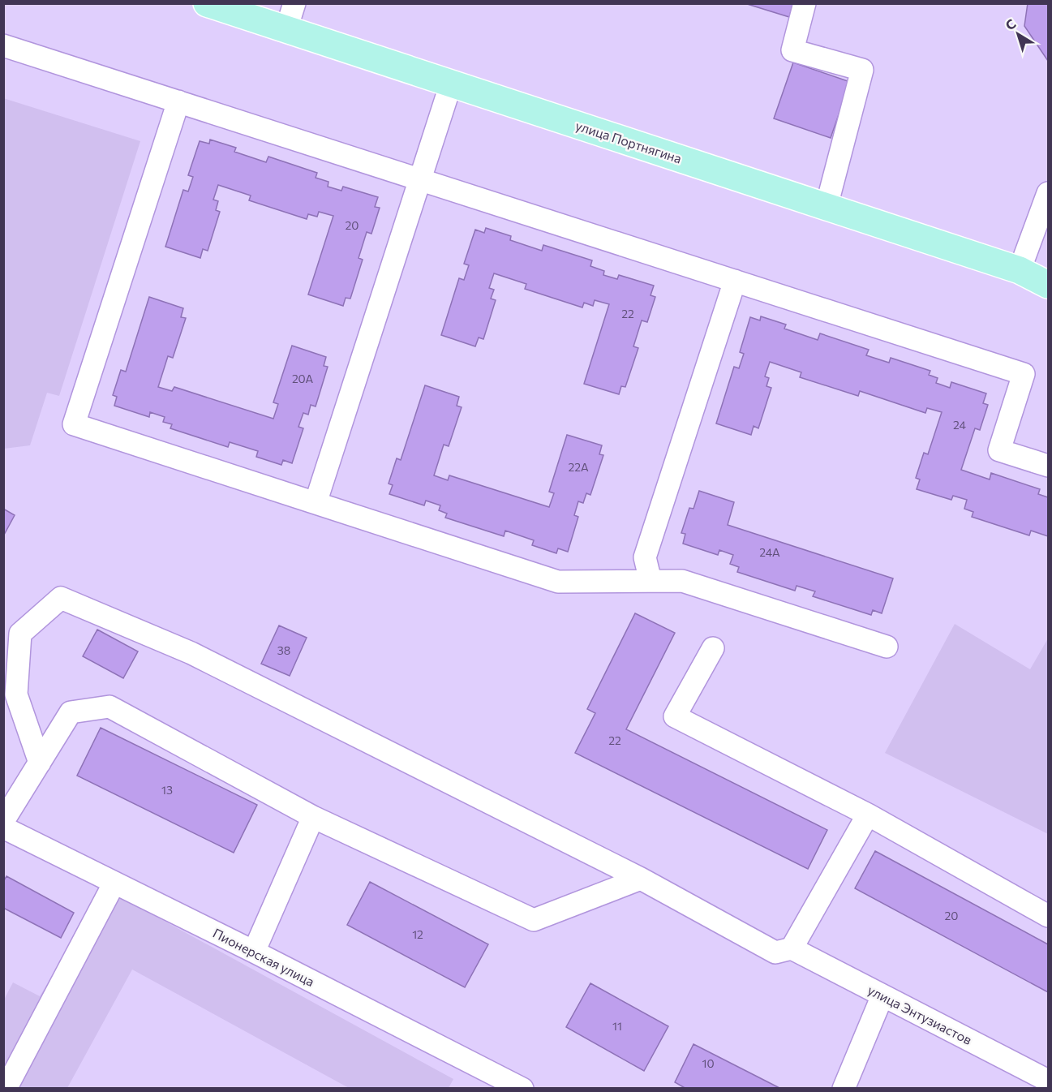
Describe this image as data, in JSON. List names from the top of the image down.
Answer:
{
  "streets": {
    "main road": ["улица Портнягина"],
    "street": ["Пионерская улица", "улица Энтузиастов"]
  },
  "house_numbers": [
    "20",
    "22",
    "20А",
    "24",
    "22А",
    "24А",
    "38",
    "22",
    "13",
    "20",
    "12",
    "11",
    "10"
  ],
  "north": "top left"
}
